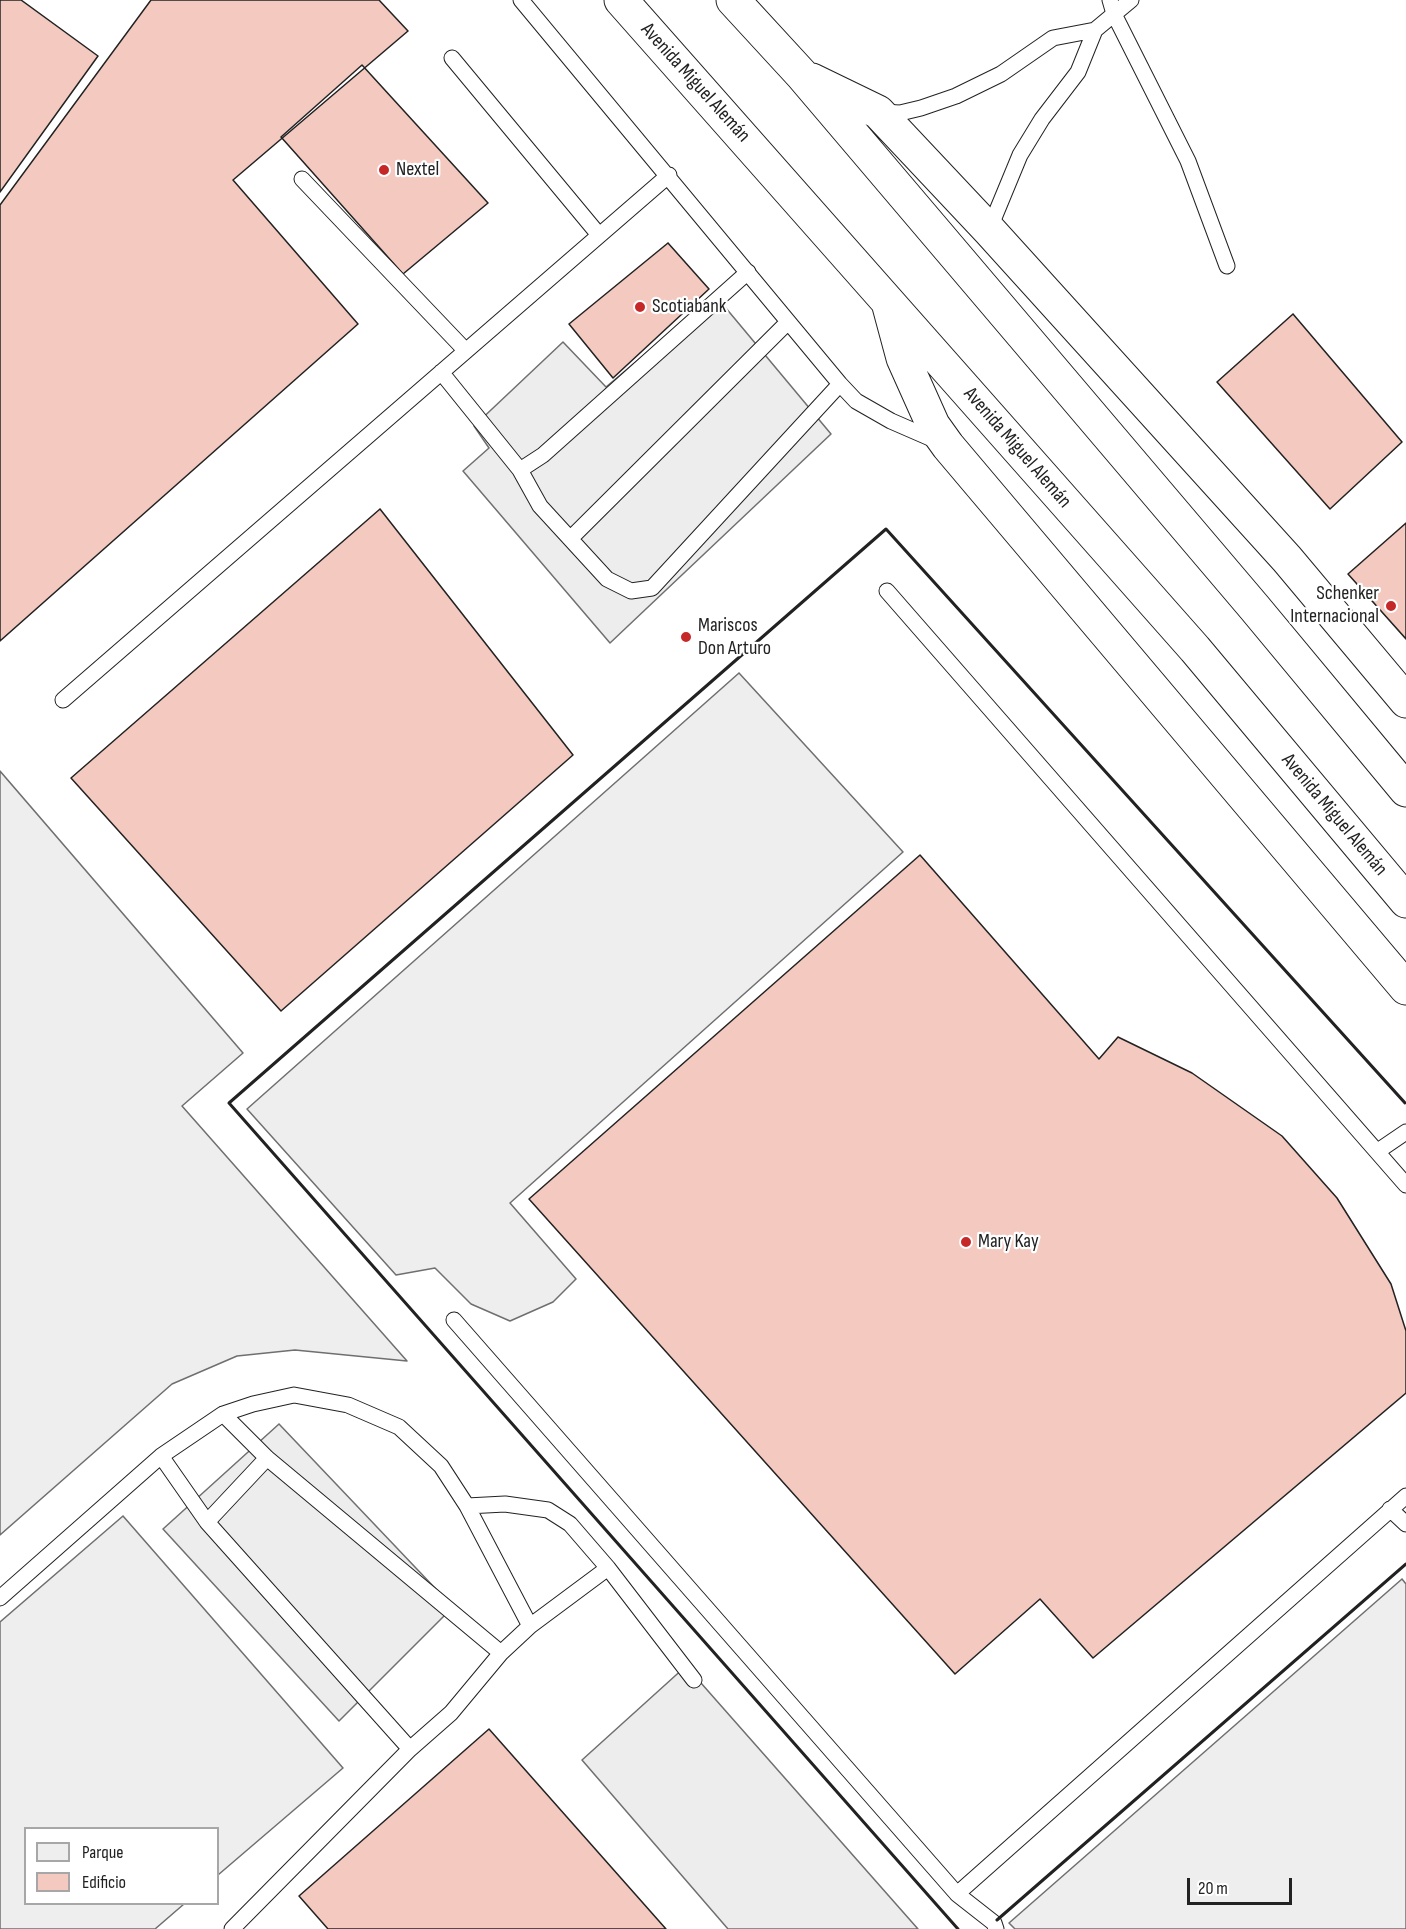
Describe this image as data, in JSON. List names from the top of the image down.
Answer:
{
  "streets": {
    "highway": ["Avenida Miguel Alemán"]
  },
  "places": [
    "Nextel",
    "Scotiabank",
    "Schenker Internacional",
    "Mariscos Don Arturo",
    "Mary Kay"
  ],
  "legend": ["Parque", "Edificio"],
  "scale_bar": "20 m"
}
